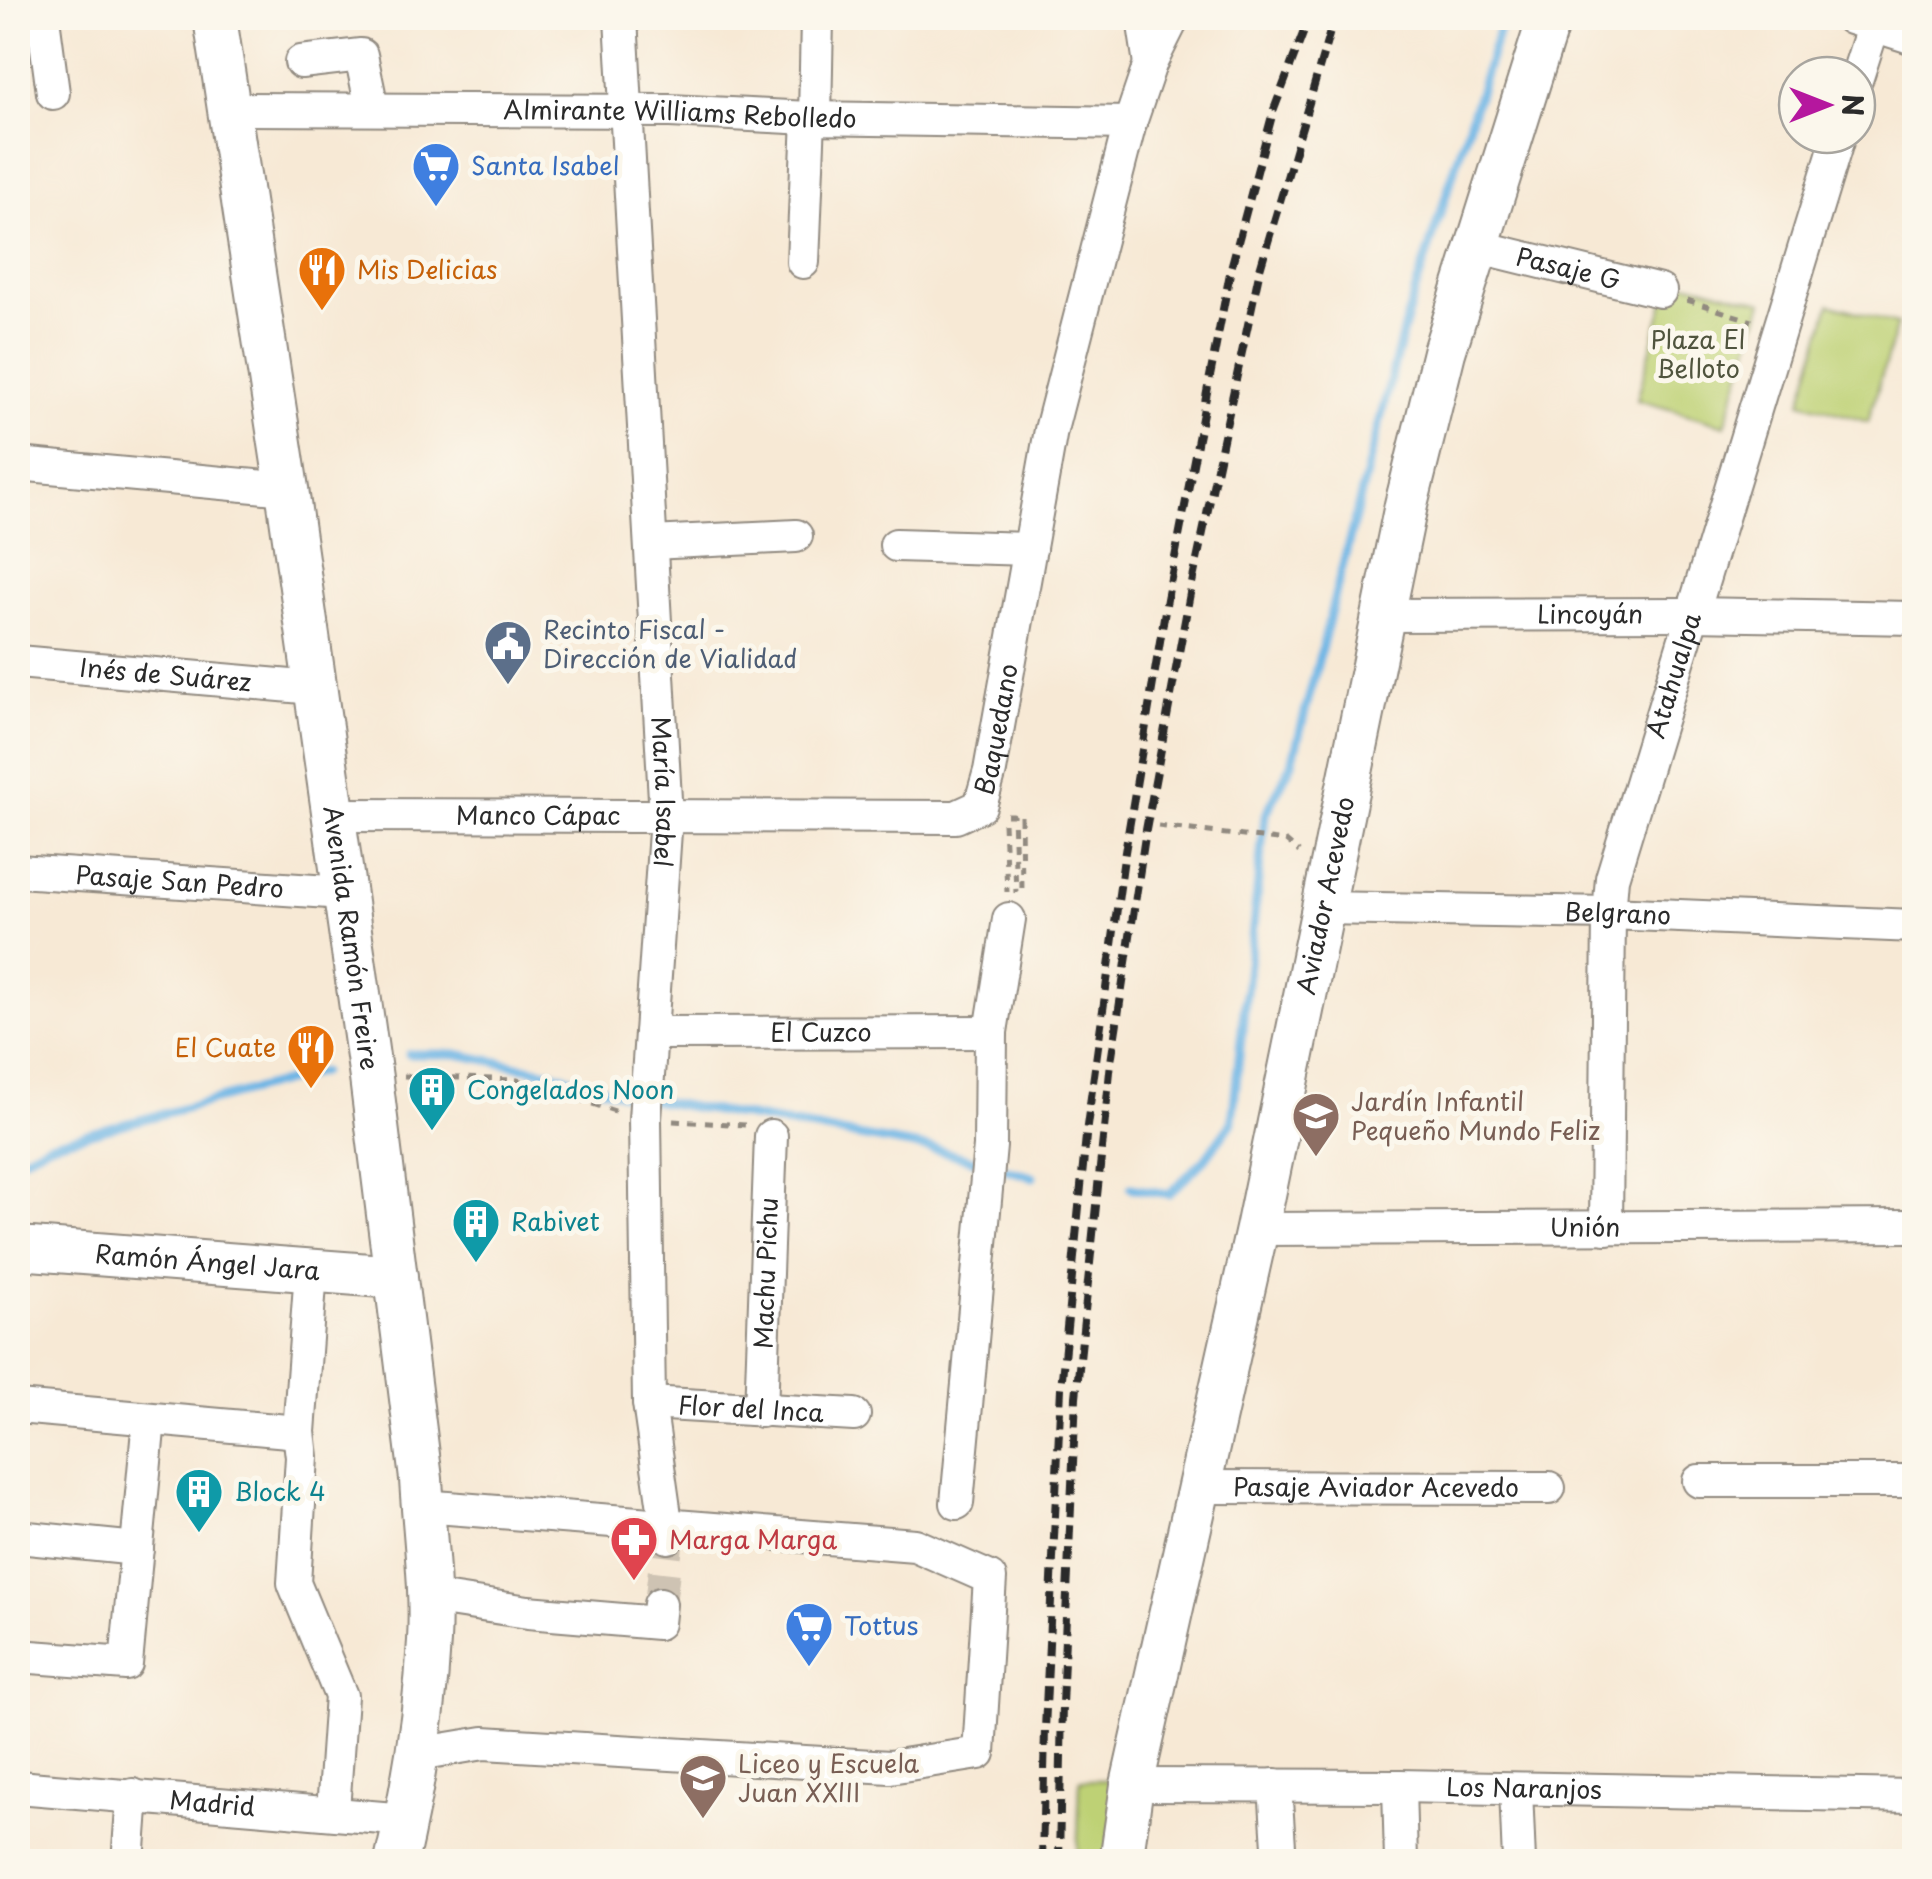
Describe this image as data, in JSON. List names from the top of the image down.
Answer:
{
  "streets": {
    "main road": ["Aviador Acevedo", "Avenida Ramón Freire", "Ramón Ángel Jara"],
    "street": [
      "Almirante Williams Rebolledo",
      "Pasaje G",
      "Lincoyán",
      "Inés de Suárez",
      "Atahualpa",
      "Baquedano",
      "María Isabel",
      "Manco Cápac",
      "Pasaje San Pedro",
      "Belgrano",
      "El Cuzco",
      "Unión",
      "Machu Pichu",
      "Flor del Inca",
      "Pasaje Aviador Acevedo",
      "Los Naranjos",
      "Madrid"
    ]
  },
  "crossings": [
    ["Almirante Williams Rebolledo", "Baquedano"],
    ["Almirante Williams Rebolledo", "María Isabel"],
    ["Almirante Williams Rebolledo", "Avenida Ramón Freire"],
    ["Pasaje G", "Aviador Acevedo"],
    ["Lincoyán", "Atahualpa"],
    ["Lincoyán", "Aviador Acevedo"],
    ["Inés de Suárez", "Avenida Ramón Freire"],
    ["Atahualpa", "Belgrano"],
    ["Atahualpa", "Unión"],
    ["Baquedano", "Manco Cápac"],
    ["María Isabel", "Manco Cápac"],
    ["María Isabel", "El Cuzco"],
    ["María Isabel", "Flor del Inca"],
    ["Manco Cápac", "Avenida Ramón Freire"],
    ["Pasaje San Pedro", "Avenida Ramón Freire"],
    ["Aviador Acevedo", "Belgrano"],
    ["Aviador Acevedo", "Unión"],
    ["Aviador Acevedo", "Pasaje Aviador Acevedo"],
    ["Aviador Acevedo", "Los Naranjos"],
    ["Avenida Ramón Freire", "Ramón Ángel Jara"],
    ["Avenida Ramón Freire", "Madrid"],
    ["Machu Pichu", "Flor del Inca"]
  ],
  "parks": ["Plaza El Belloto"],
  "places": {
    "supermarket": ["Santa Isabel", "Tottus"],
    "restaurant": ["Mis Delicias", "El Cuate"],
    "public building": ["Recinto Fiscal - Dirección de Vialidad"],
    "building": ["Congelados Noon", "Rabivet", "Block 4"],
    "school or university": ["Jardín Infantil Pequeño Mundo Feliz", "Liceo y Escuela Juan XXIII"],
    "pharmacy": ["Marga Marga"]
  },
  "north": "right"
}
